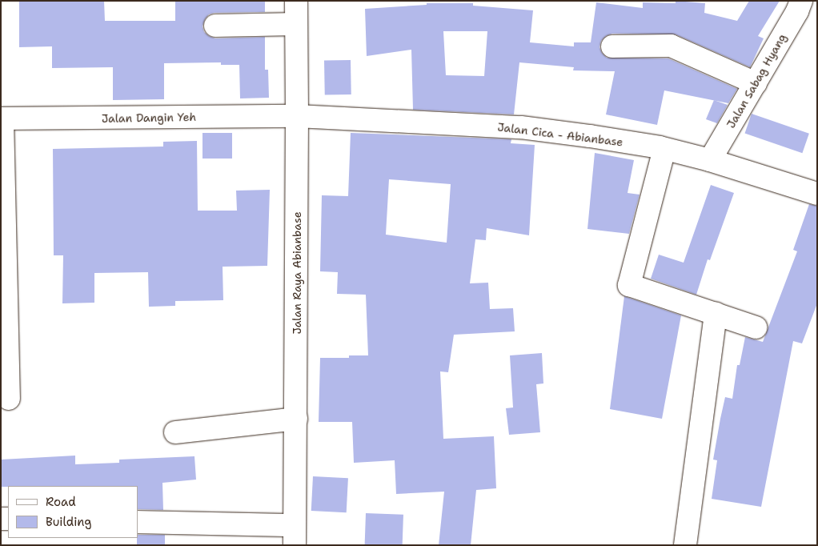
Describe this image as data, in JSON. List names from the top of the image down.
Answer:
{
  "streets": {
    "street": [
      "Jalan Sabag Hyang",
      "Jalan Dangin Yeh",
      "Jalan Cica - Abianbase",
      "Jalan Raya Abianbase"
    ]
  },
  "crossings": [
    ["Jalan Sabag Hyang", "Jalan Cica - Abianbase"],
    ["Jalan Dangin Yeh", "Jalan Cica - Abianbase"],
    ["Jalan Dangin Yeh", "Jalan Raya Abianbase"],
    ["Jalan Cica - Abianbase", "Jalan Raya Abianbase"]
  ],
  "legend": ["Road", "Building"]
}
